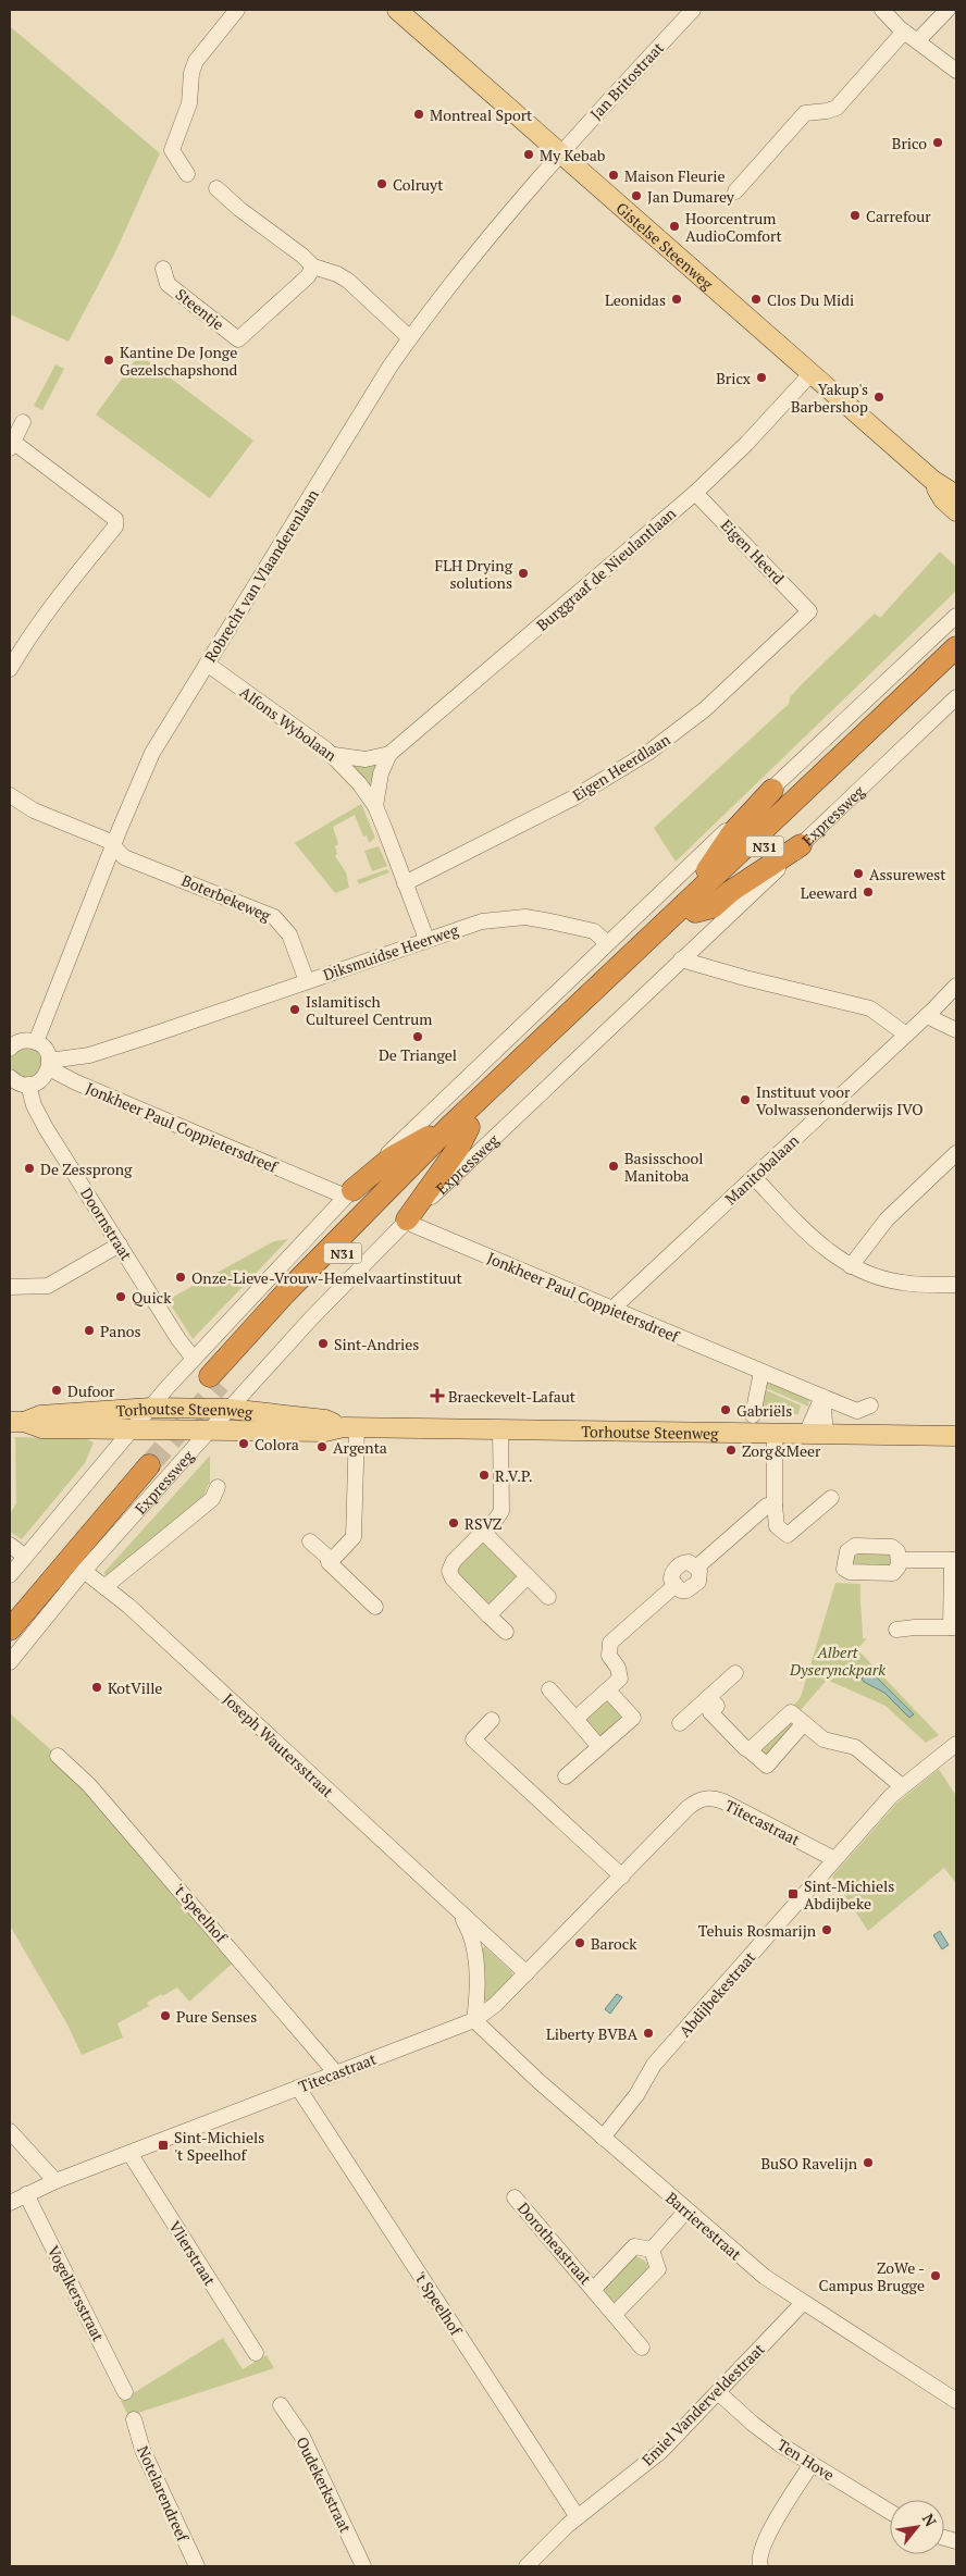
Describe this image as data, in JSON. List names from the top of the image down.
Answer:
{
  "streets": {
    "highway": ["Expressweg", "N31"],
    "main road": ["Gistelse Steenweg", "Torhoutse Steenweg"],
    "street": [
      "Jan Britostraat",
      "Steentje",
      "Eigen Heerd",
      "Burggraaf de Nieulantlaan",
      "Robrecht van Vlaanderenlaan",
      "Alfons Wybolaan",
      "Eigen Heerdlaan",
      "Boterbekeweg",
      "Diksmuidse Heerweg",
      "Jonkheer Paul Coppietersdreef",
      "Manitobalaan",
      "Doornstraat",
      "Joseph Wautersstraat",
      "Titecastraat",
      "'t Speelhof",
      "Abdijbekestraat",
      "Barrierestraat",
      "Dorotheastraat",
      "Vlierstraat",
      "Vogelkersstraat",
      "Emiel Vanderveldestraat",
      "Ten Hove",
      "Oudekerkstraat",
      "Notelarendreef"
    ]
  },
  "crossings": [
    ["Jan Britostraat", "Gistelse Steenweg"],
    ["Jan Britostraat", "Robrecht van Vlaanderenlaan"],
    ["Gistelse Steenweg", "Burggraaf de Nieulantlaan"],
    ["Gistelse Steenweg", "Robrecht van Vlaanderenlaan"],
    ["Eigen Heerd", "Burggraaf de Nieulantlaan"],
    ["Eigen Heerd", "Eigen Heerdlaan"],
    ["Burggraaf de Nieulantlaan", "Alfons Wybolaan"],
    ["Robrecht van Vlaanderenlaan", "Alfons Wybolaan"],
    ["Robrecht van Vlaanderenlaan", "Boterbekeweg"],
    ["Alfons Wybolaan", "Eigen Heerdlaan"],
    ["Alfons Wybolaan", "Diksmuidse Heerweg"],
    ["Expressweg", "Jonkheer Paul Coppietersdreef"],
    ["Expressweg", "Torhoutse Steenweg"],
    ["Expressweg", "Joseph Wautersstraat"],
    ["Boterbekeweg", "Diksmuidse Heerweg"],
    ["Diksmuidse Heerweg", "Jonkheer Paul Coppietersdreef"],
    ["Jonkheer Paul Coppietersdreef", "Manitobalaan"],
    ["Joseph Wautersstraat", "Titecastraat"],
    ["Joseph Wautersstraat", "Barrierestraat"],
    ["Titecastraat", "'t Speelhof"],
    ["Titecastraat", "Abdijbekestraat"],
    ["Titecastraat", "Barrierestraat"],
    ["Titecastraat", "Vlierstraat"],
    ["Titecastraat", "Vogelkersstraat"],
    ["'t Speelhof", "Emiel Vanderveldestraat"],
    ["Abdijbekestraat", "Barrierestraat"],
    ["Barrierestraat", "Emiel Vanderveldestraat"],
    ["Emiel Vanderveldestraat", "Ten Hove"]
  ],
  "parks": ["Albert Dyserynckpark"],
  "places": {
    "other": [
      "Montreal Sport",
      "Brico",
      "My Kebab",
      "Maison Fleurie",
      "Colruyt",
      "Jan Dumarey",
      "Carrefour",
      "Hoorcentrum AudioComfort",
      "Leonidas",
      "Clos Du Midi",
      "Kantine De Jonge Gezelschapshond",
      "Bricx",
      "Yakup's Barbershop",
      "FLH Drying solutions",
      "Assurewest",
      "Leeward",
      "Islamitisch Cultureel Centrum",
      "De Triangel",
      "Instituut voor Volwassenonderwijs IVO",
      "Basisschool Manitoba",
      "De Zessprong",
      "Onze-Lieve-Vrouw-Hemelvaartinstituut",
      "Quick",
      "Panos",
      "Sint-Andries",
      "Dufoor",
      "Gabriëls",
      "Colora",
      "Argenta",
      "Zorg&Meer",
      "R.V.P.",
      "RSVZ",
      "KotVille",
      "Tehuis Rosmarijn",
      "Barock",
      "Pure Senses",
      "Liberty BVBA",
      "BuSO Ravelijn",
      "ZoWe - Campus Brugge"
    ],
    "health": ["Braeckevelt-Lafaut"],
    "transit": ["Sint-Michiels Abdijbeke", "Sint-Michiels 't Speelhof"]
  },
  "north": "top right"
}
